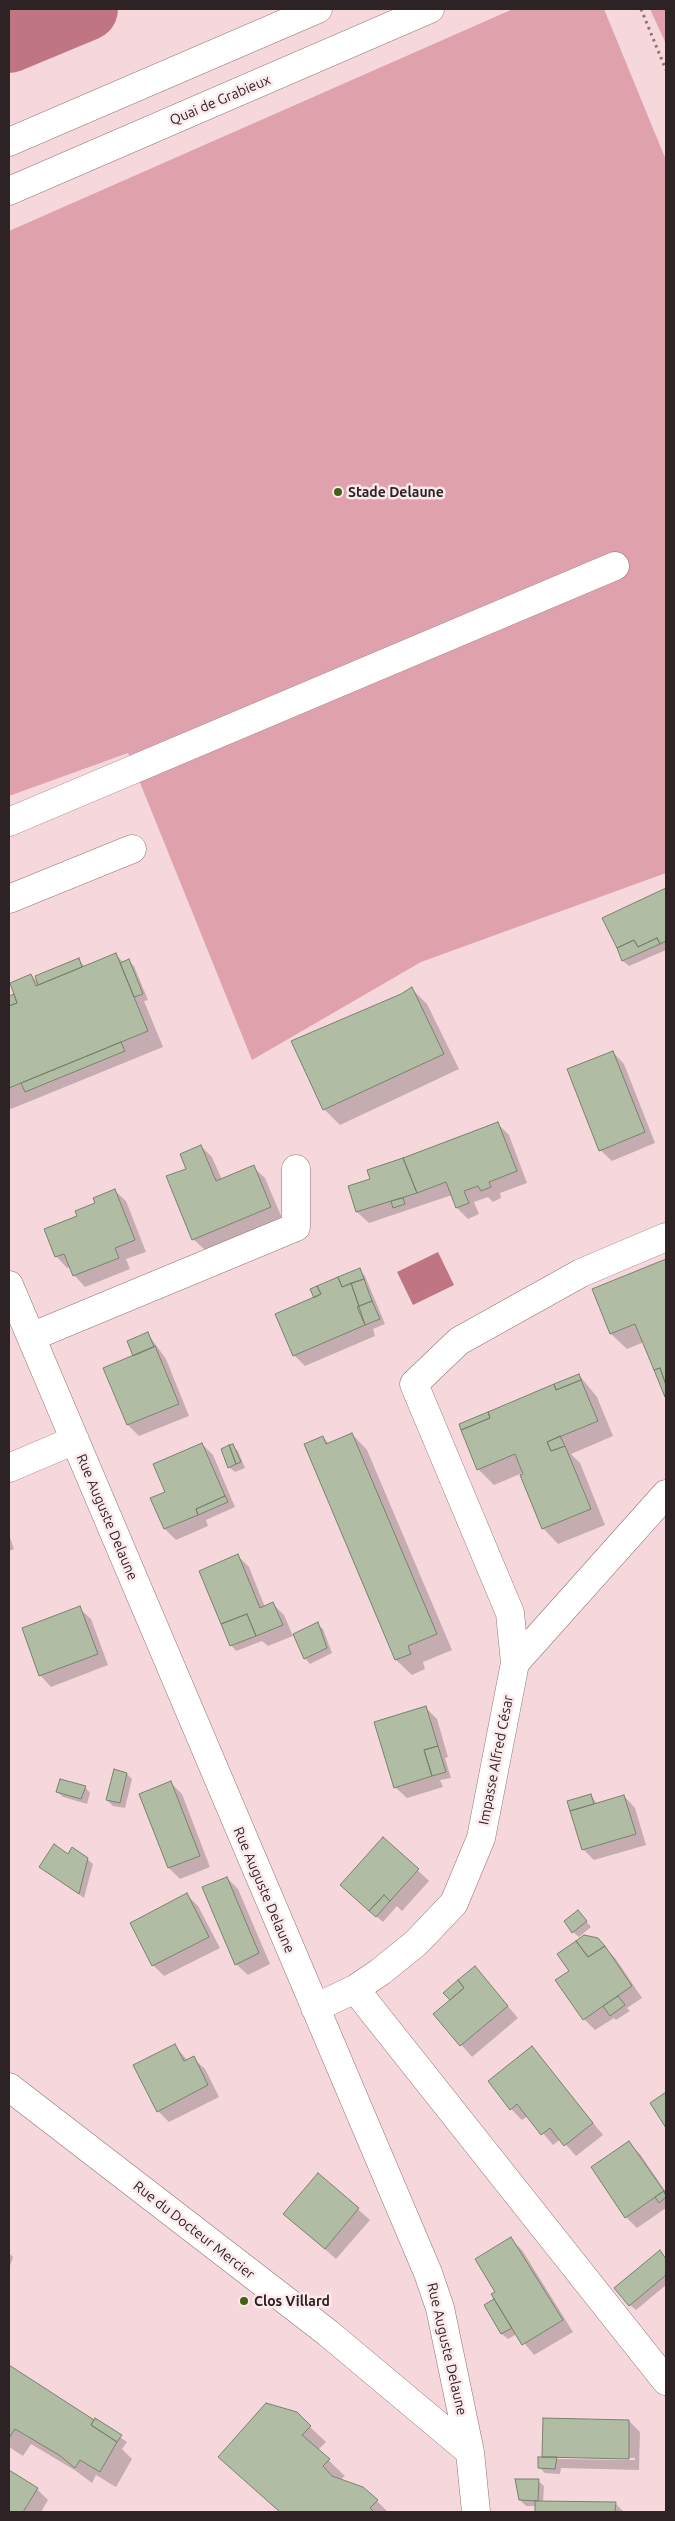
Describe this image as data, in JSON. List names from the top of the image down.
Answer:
{
  "streets": {
    "street": [
      "Quai de Grabieux",
      "Rue Auguste Delaune",
      "Impasse Alfred César",
      "Rue du Docteur Mercier"
    ]
  },
  "crossings": [
    ["Rue Auguste Delaune", "Impasse Alfred César"],
    ["Rue Auguste Delaune", "Rue du Docteur Mercier"]
  ],
  "places": ["Stade Delaune", "Clos Villard"]
}
